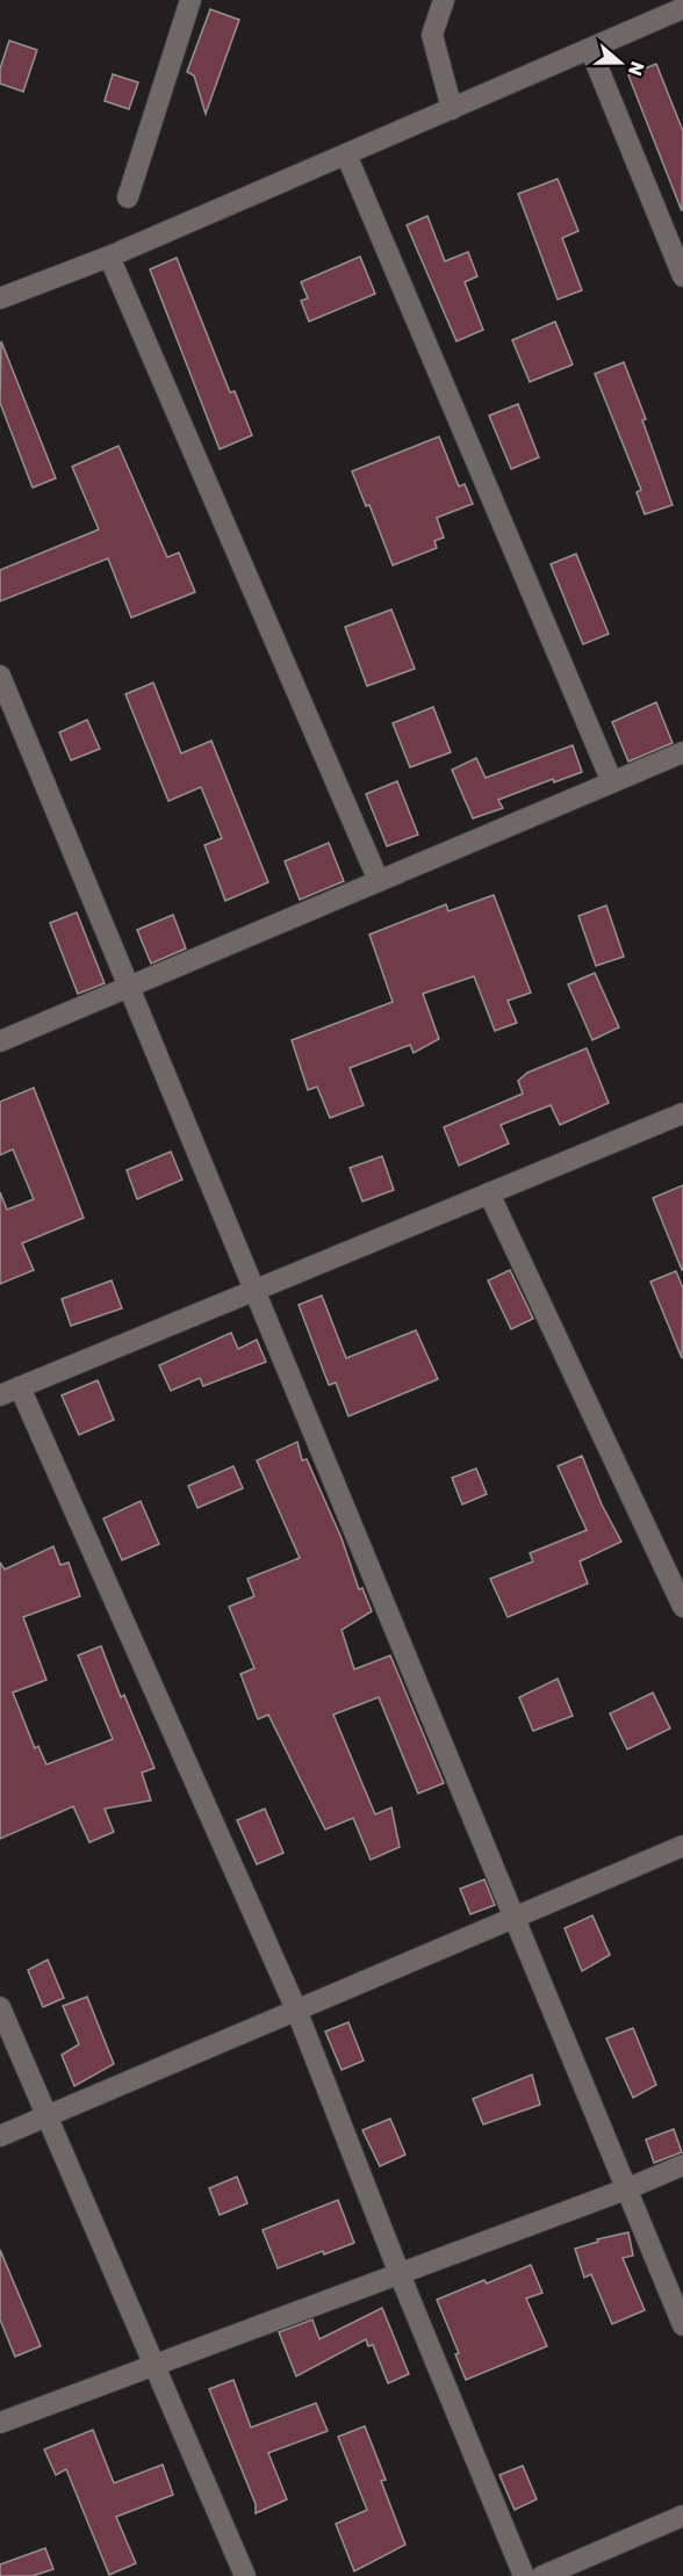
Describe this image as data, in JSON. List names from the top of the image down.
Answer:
{
  "north": "right"
}
